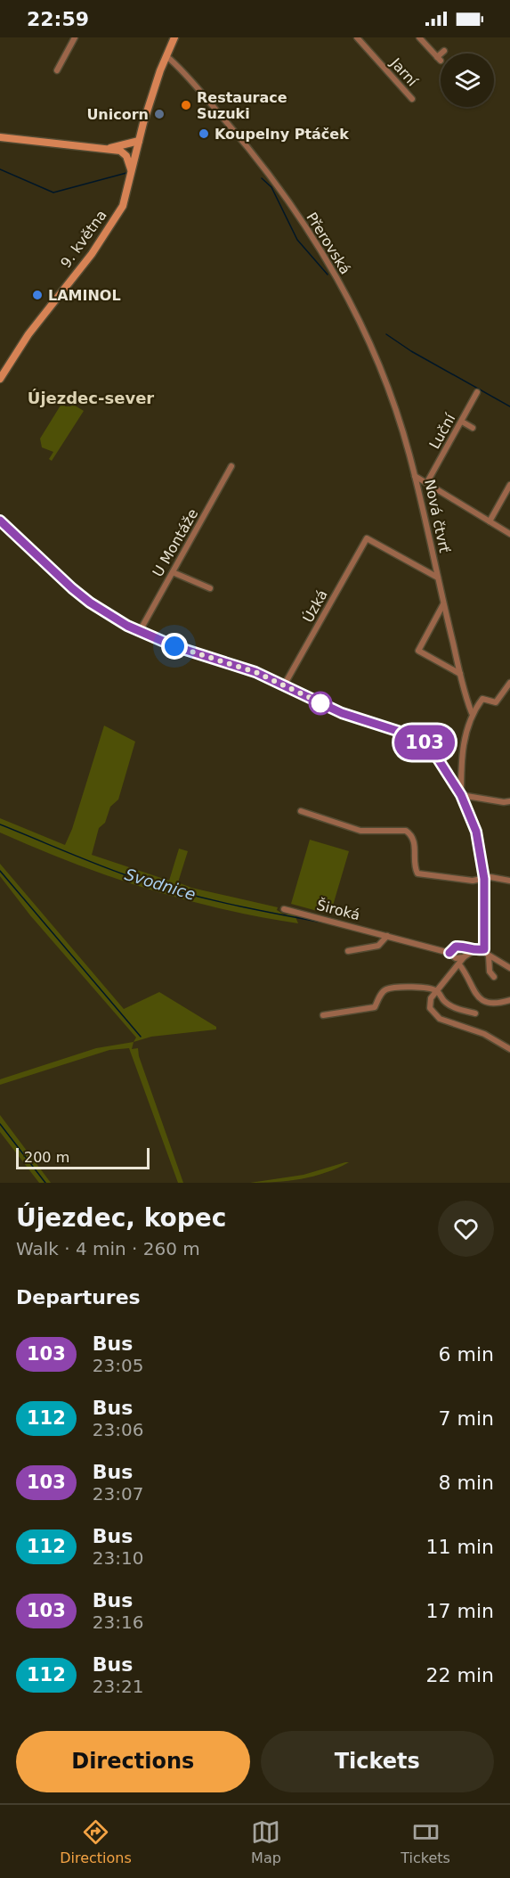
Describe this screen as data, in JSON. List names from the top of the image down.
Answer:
{
  "streets": {
    "main road": ["9. května"],
    "street": [
      "Jarní",
      "Přerovská",
      "Luční",
      "Nová čtvrť",
      "U Montáže",
      "Úzká",
      "Široká"
    ]
  },
  "crossings": [
    ["9. května", "Přerovská"],
    ["Přerovská", "Nová čtvrť"],
    ["Luční", "Nová čtvrť"],
    ["Nová čtvrť", "Úzká"]
  ],
  "districts": ["Újezdec-sever"],
  "water": ["Svodnice"],
  "places": [
    "Restaurace Suzuki",
    "Unicorn",
    "Koupelny Ptáček",
    "LAMINOL"
  ],
  "lines": ["bus line 103"],
  "scale_bar": "200 m",
  "page": {
    "status": "22:59",
    "on_map": "103",
    "scale": "200 m",
    "heading": [
      ["Újezdec, kopec", "Walk · 4 min · 260 m"],
      "Departures"
    ],
    "list": [
      {
        "mark": "103",
        "name": "Bus",
        "note": "23:05",
        "value": "6 min"
      },
      {
        "mark": "112",
        "name": "Bus",
        "note": "23:06",
        "value": "7 min"
      },
      {
        "mark": "103",
        "name": "Bus",
        "note": "23:07",
        "value": "8 min"
      },
      {
        "mark": "112",
        "name": "Bus",
        "note": "23:10",
        "value": "11 min"
      },
      {
        "mark": "103",
        "name": "Bus",
        "note": "23:16",
        "value": "17 min"
      },
      {
        "mark": "112",
        "name": "Bus",
        "note": "23:21",
        "value": "22 min"
      }
    ],
    "buttons": ["Directions", "Tickets"],
    "tabs": ["Directions", "Map", "Tickets"]
  }
}
